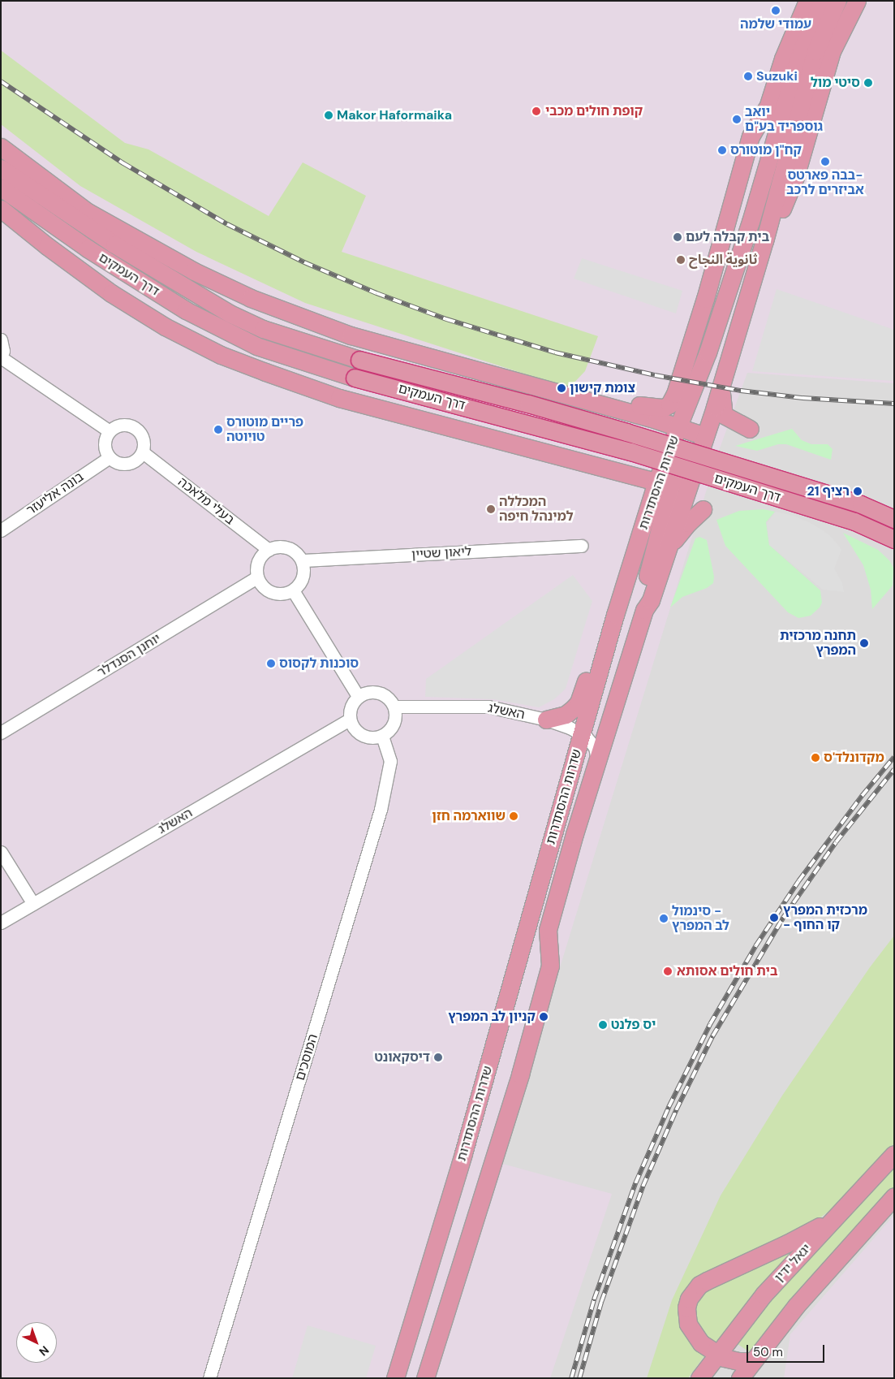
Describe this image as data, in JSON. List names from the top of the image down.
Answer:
{
  "streets": {
    "highway": ["דרך העמקים", "שדרות ההסתדרות", "יגאל ידין"],
    "street": [
      "בונה אליעזר",
      "בעלי מלאכה",
      "ליאון שטיין",
      "יוחנן הסנדלר",
      "האשלג",
      "המוסכים"
    ]
  },
  "crossings": [
    ["שדרות ההסתדרות", "האשלג"],
    ["בונה אליעזר", "בעלי מלאכה"],
    ["בעלי מלאכה", "ליאון שטיין"],
    ["בעלי מלאכה", "יוחנן הסנדלר"],
    ["ליאון שטיין", "יוחנן הסנדלר"],
    ["האשלג", "המוסכים"]
  ],
  "places": [
    "עמודי שלמה",
    "Suzuki",
    "סיטי מול",
    "קופת חולים מכבי",
    "Makor Haformaika",
    "יואב גוספריד בע\"ם",
    "קח\"ן מוטורס",
    "בבה פארטס- אביזרים לרכב",
    "בית קבלה לעם",
    "ثانوية النجاح",
    "צומת קישון",
    "פריים מוטורס טויוטה",
    "רציף 21",
    "המכללה למינהל חיפה",
    "תחנה מרכזית המפרץ",
    "סוכנות לקסוס",
    "מקדונלד'ס",
    "שווארמה חזן",
    "מרכזית המפרץ - קו החוף",
    "סינמול - לב המפרץ",
    "בית חולים אסותא",
    "קניון לב המפרץ",
    "יס פלנט",
    "דיסקאונט"
  ],
  "scale_bar": "50 m",
  "north": "bottom right"
}
